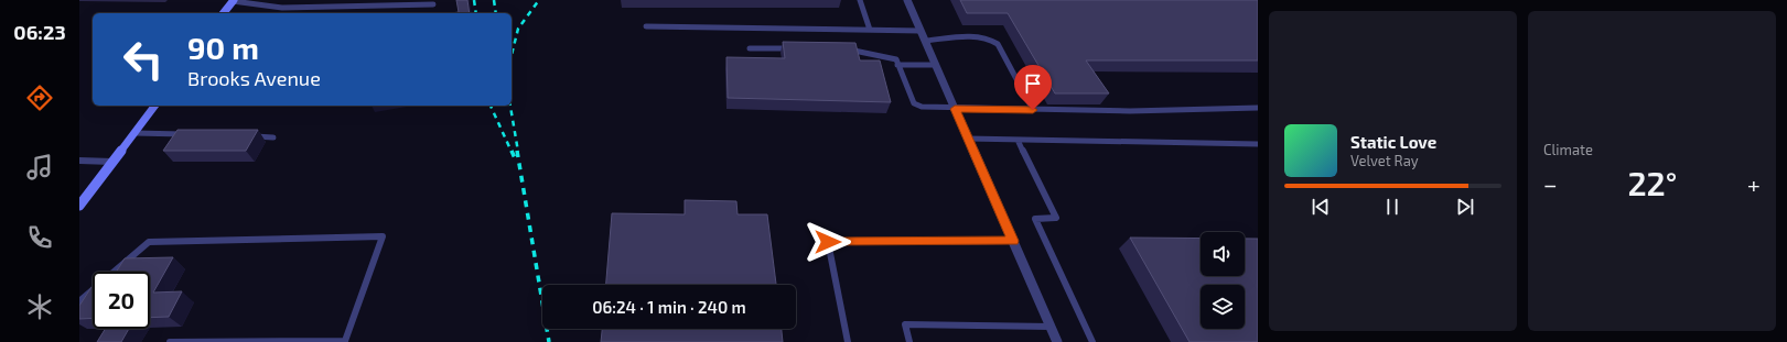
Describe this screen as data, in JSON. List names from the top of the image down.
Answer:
{
  "page": {
    "tabs": "06:23",
    "tile": "Climate",
    "turn": ["90 m", "Brooks Avenue"],
    "song": ["Static Love", "Velvet Ray"],
    "heat": ["−", "22°", "+"],
    "limit": "20",
    "trip": "06:24 · 1 min · 240 m"
  }
}
